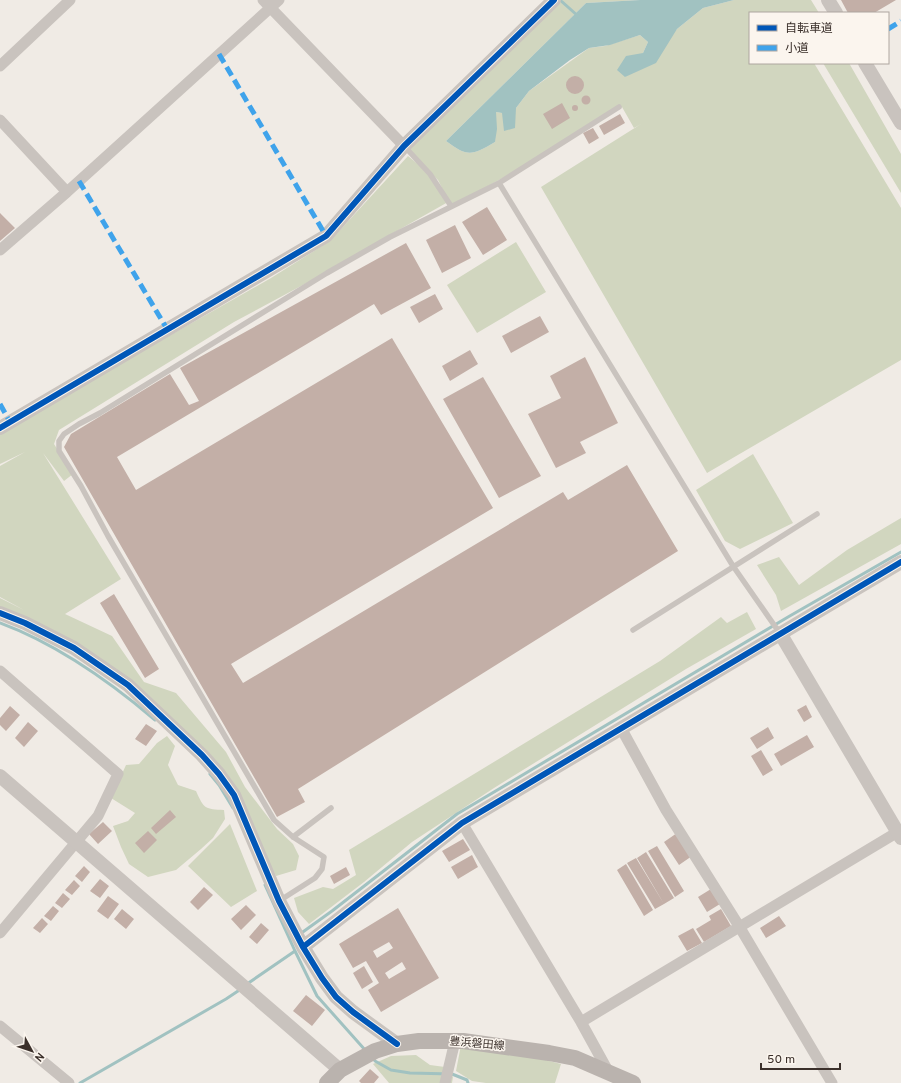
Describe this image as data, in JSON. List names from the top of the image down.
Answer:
{
  "streets": {
    "main road": ["豊浜磐田線"]
  },
  "legend": ["自転車道", "小道"],
  "scale_bar": "50 m",
  "north": "bottom right"
}
